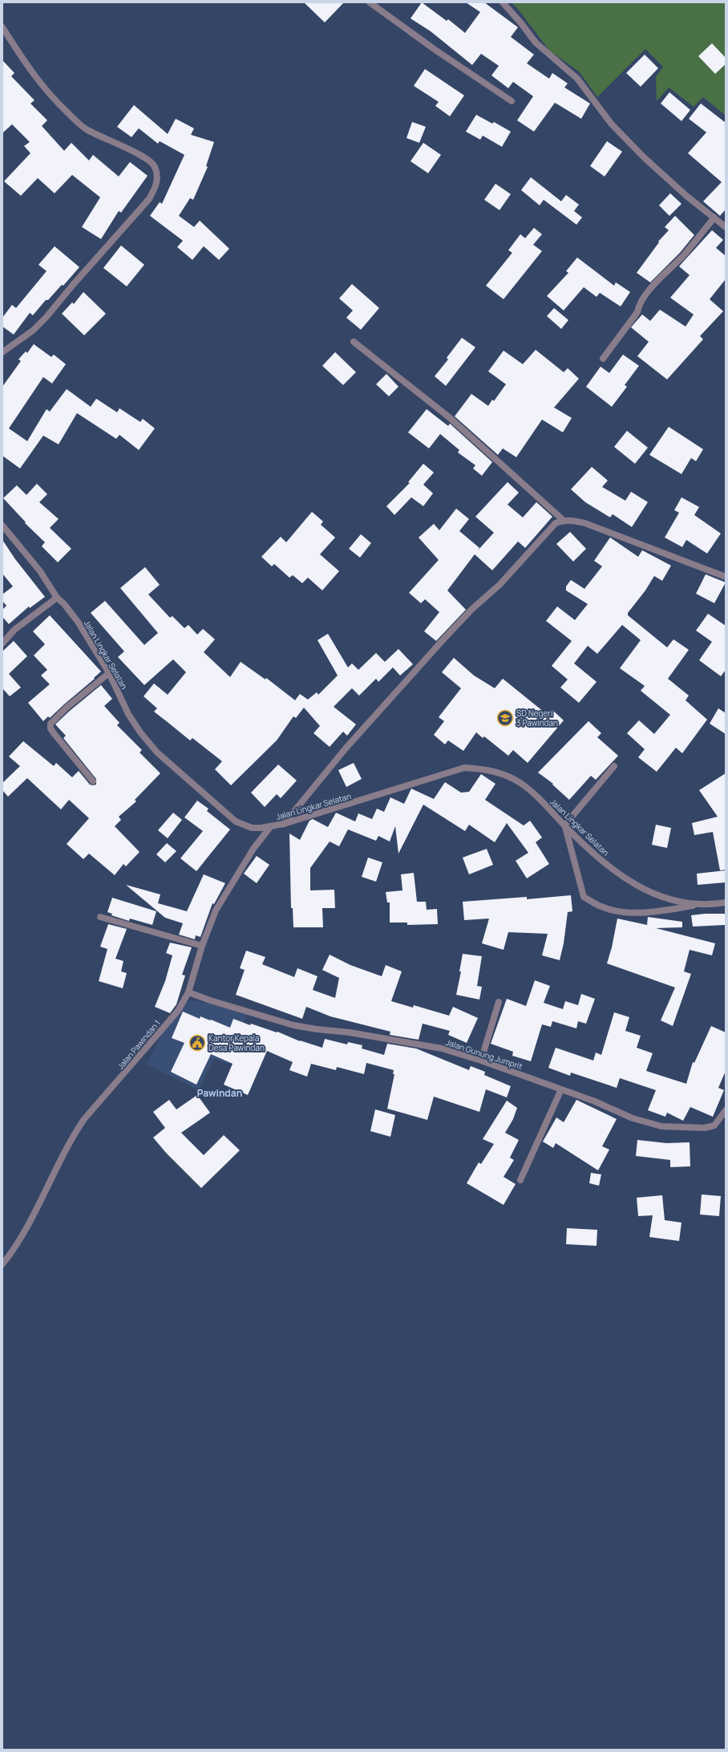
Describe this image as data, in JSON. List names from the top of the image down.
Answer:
{
  "streets": {
    "street": ["Jalan Lingkar Selatan", "Jalan Pawindan 1", "Jalan Gunung Jumprit"]
  },
  "crossings": [
    ["Jalan Lingkar Selatan", "Jalan Pawindan 1"],
    ["Jalan Pawindan 1", "Jalan Gunung Jumprit"]
  ],
  "districts": ["Pawindan"],
  "places": {
    "school or university": ["SD Negeri 3 Pawindan"],
    "public building": ["Kantor Kepala Desa Pawindan"]
  }
}
